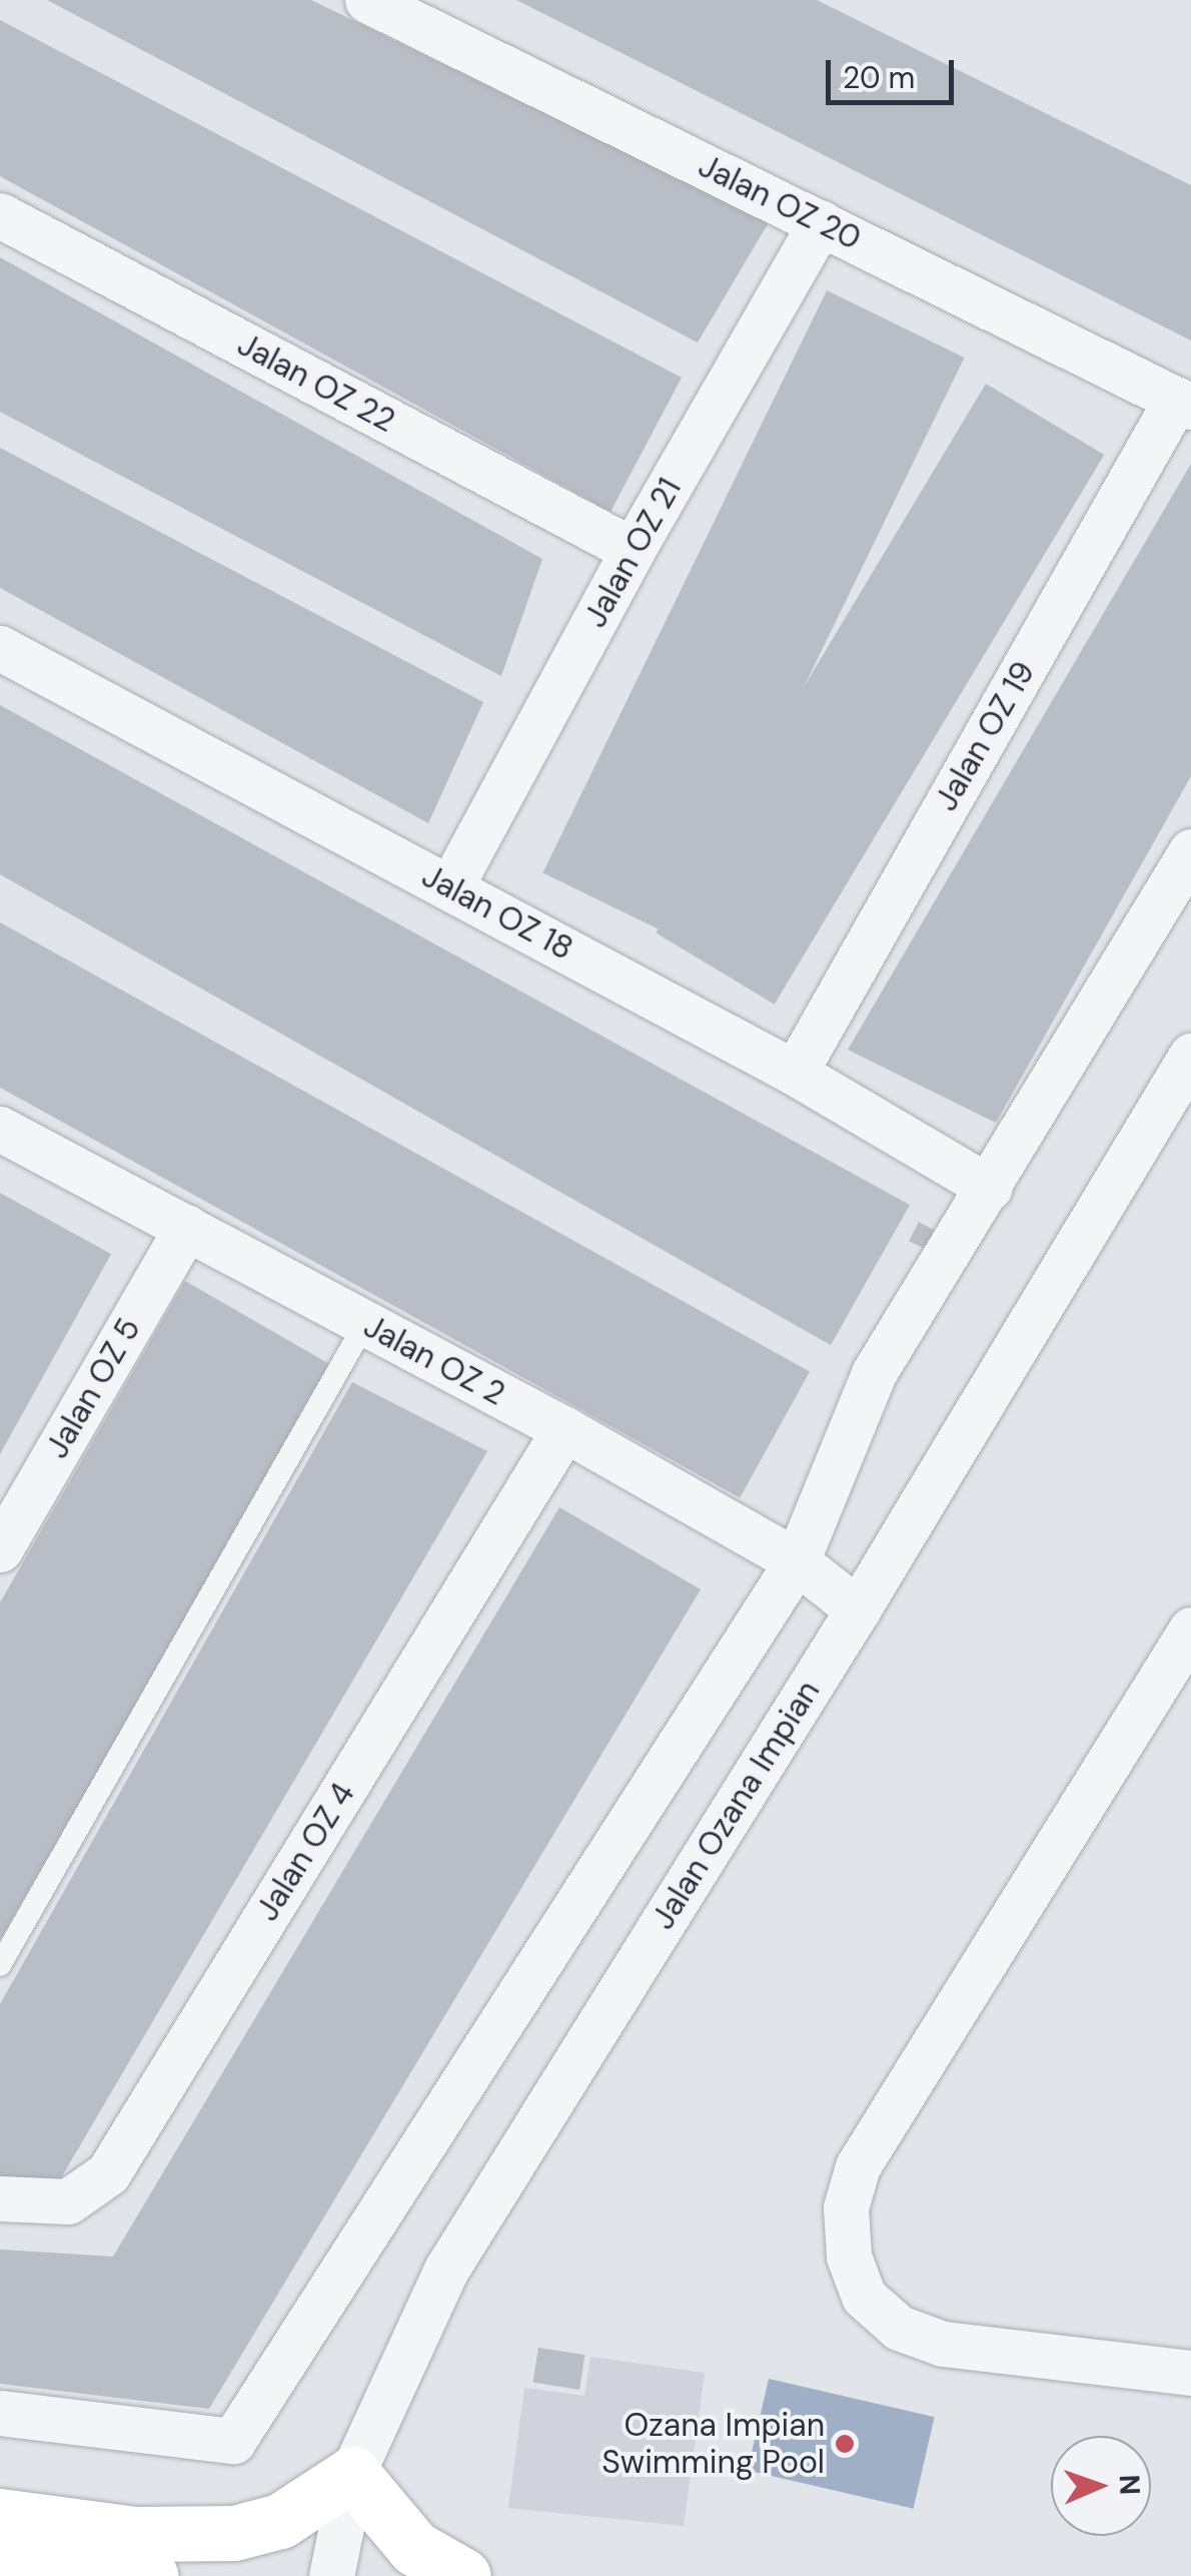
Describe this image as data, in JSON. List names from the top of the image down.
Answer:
{
  "streets": {
    "street": [
      "Jalan OZ 20",
      "Jalan OZ 22",
      "Jalan OZ 21",
      "Jalan OZ 19",
      "Jalan OZ 18",
      "Jalan OZ 2",
      "Jalan OZ 5",
      "Jalan Ozana Impian",
      "Jalan OZ 4"
    ]
  },
  "crossings": [
    ["Jalan OZ 20", "Jalan OZ 21"],
    ["Jalan OZ 20", "Jalan OZ 19"],
    ["Jalan OZ 22", "Jalan OZ 21"],
    ["Jalan OZ 21", "Jalan OZ 18"],
    ["Jalan OZ 19", "Jalan OZ 18"],
    ["Jalan OZ 2", "Jalan OZ 5"],
    ["Jalan OZ 2", "Jalan Ozana Impian"],
    ["Jalan OZ 2", "Jalan OZ 4"]
  ],
  "places": ["Ozana Impian Swimming Pool"],
  "scale_bar": "20 m",
  "north": "right"
}
